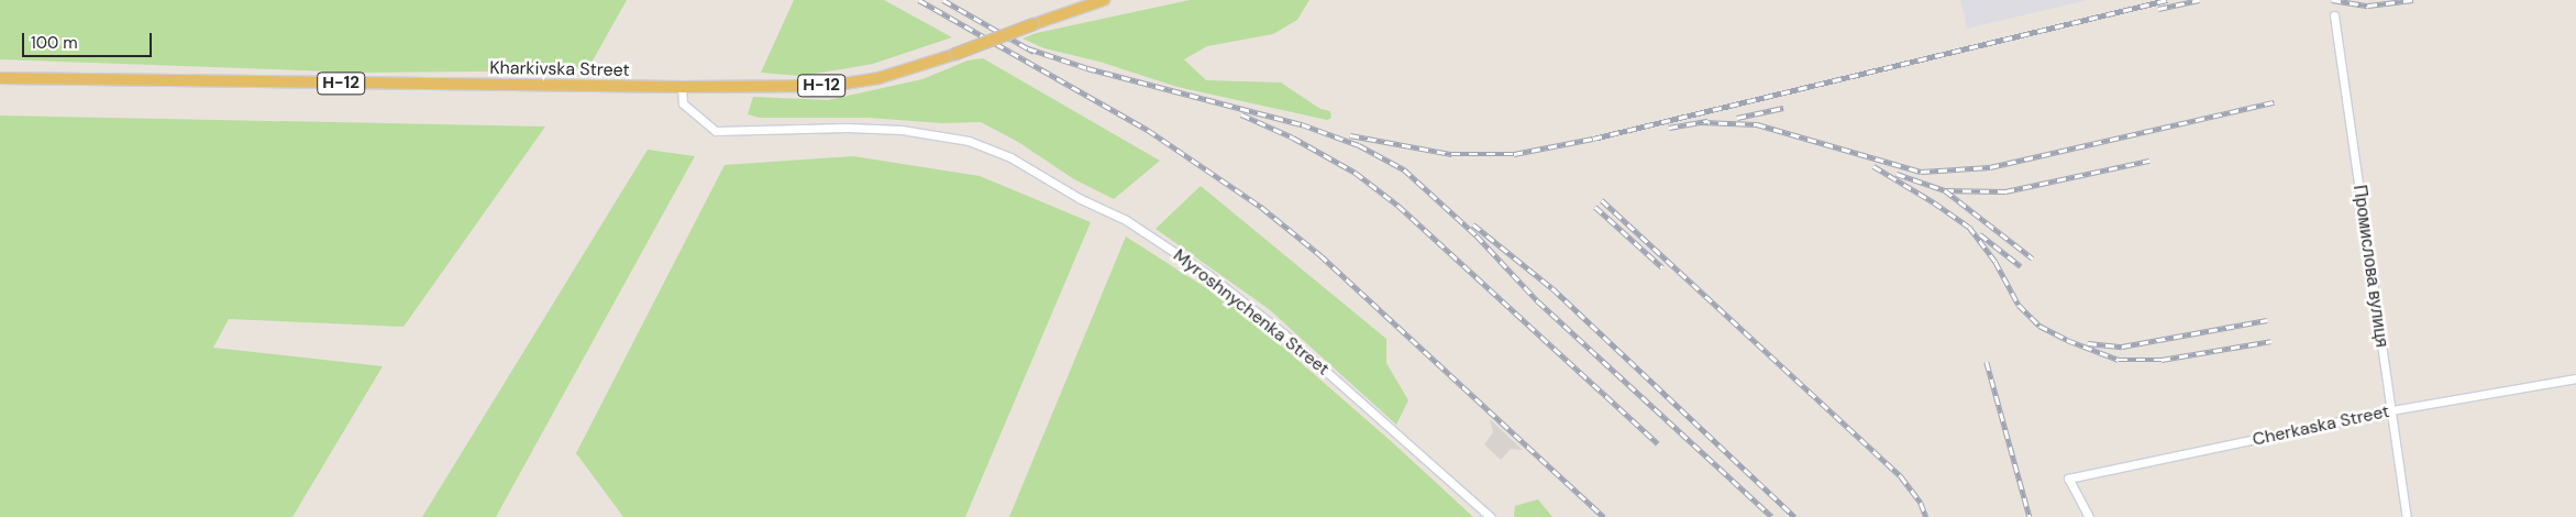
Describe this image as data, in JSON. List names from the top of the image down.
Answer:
{
  "streets": {
    "main road": ["Kharkivska Street", "Н-12"],
    "street": ["Промислова вулиця", "Myroshnychenka Street", "Cherkaska Street"]
  },
  "crossings": [
    ["Kharkivska Street", "Myroshnychenka Street"],
    ["Промислова вулиця", "Cherkaska Street"]
  ],
  "scale_bar": "100 m"
}
